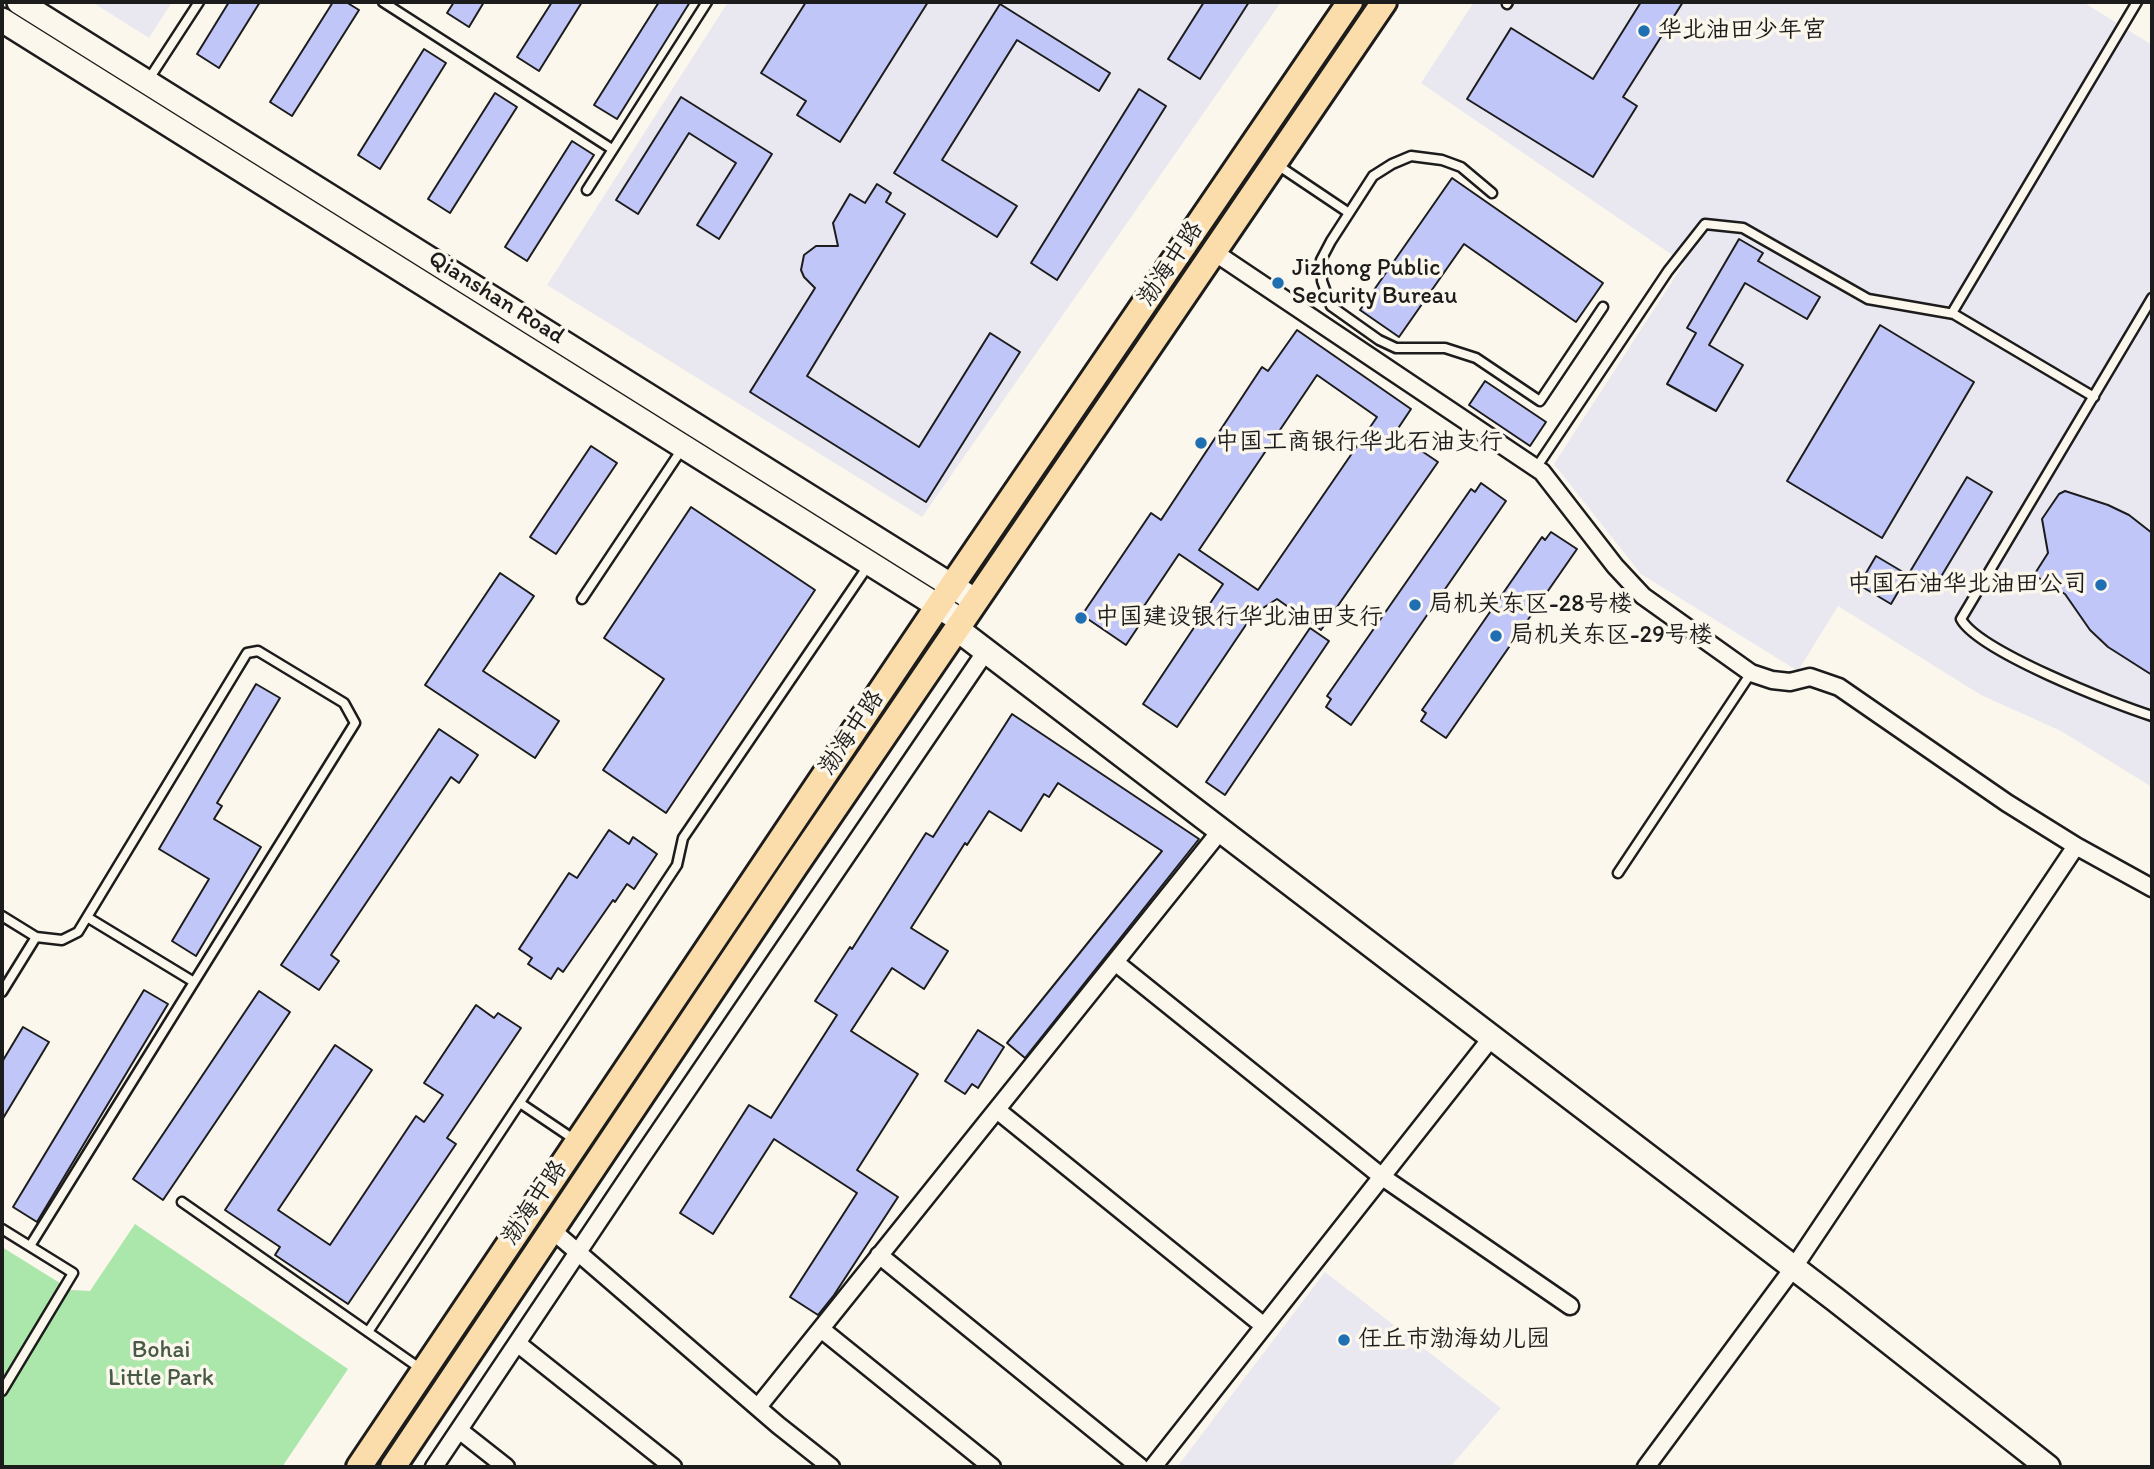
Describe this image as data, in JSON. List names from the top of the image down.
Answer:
{
  "streets": {
    "main road": ["渤海中路", "Qianshan Road"]
  },
  "crossings": [
    ["渤海中路", "Qianshan Road"]
  ],
  "parks": ["Bohai Little Park"],
  "places": [
    "华北油田少年宫",
    "Jizhong Public Security Bureau",
    "中国工商银行华北石油支行",
    "中国石油华北油田公司",
    "局机关东区-28号楼",
    "中国建设银行华北油田支行",
    "局机关东区-29号楼",
    "任丘市渤海幼儿园"
  ]
}
